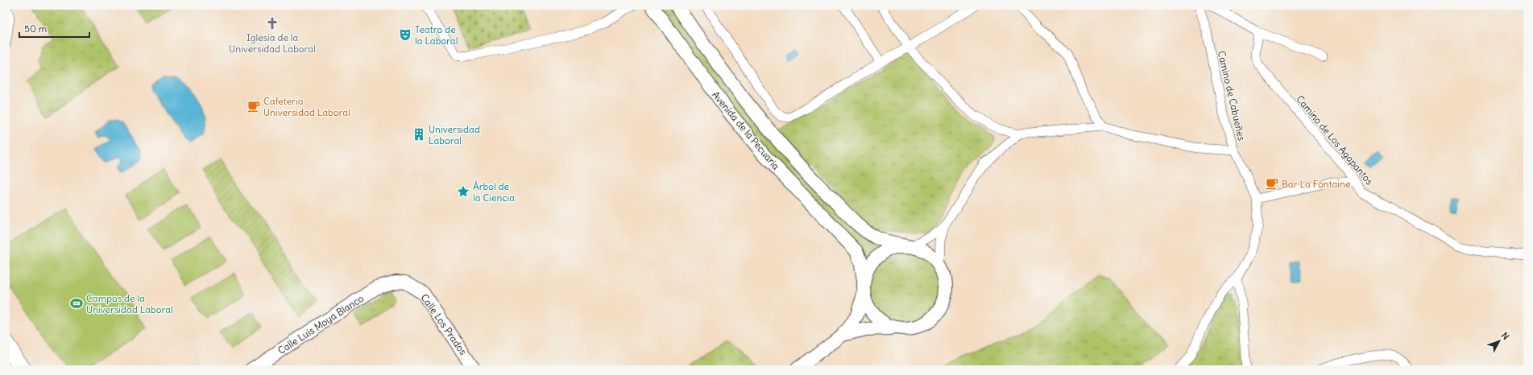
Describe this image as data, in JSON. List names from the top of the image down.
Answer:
{
  "streets": {
    "street": [
      "Camino de Cabueñes",
      "Avenida de la Pecuaria",
      "Camino de Los Agapantos",
      "Calle Luis Moya Blanco",
      "Calle Los Prados"
    ]
  },
  "crossings": [
    ["Calle Luis Moya Blanco", "Calle Los Prados"]
  ],
  "places": {
    "church": ["Iglesia de la Universidad Laboral"],
    "theatre": ["Teatro de la Laboral"],
    "cafe": ["Cafeteria Universidad Laboral", "Bar La Fontaine"],
    "building": ["Universidad Laboral"],
    "place": ["Árbol de la Ciencia"],
    "sports": ["Campos de la Universidad Laboral"]
  },
  "scale_bar": "50 m",
  "north": "top right"
}
